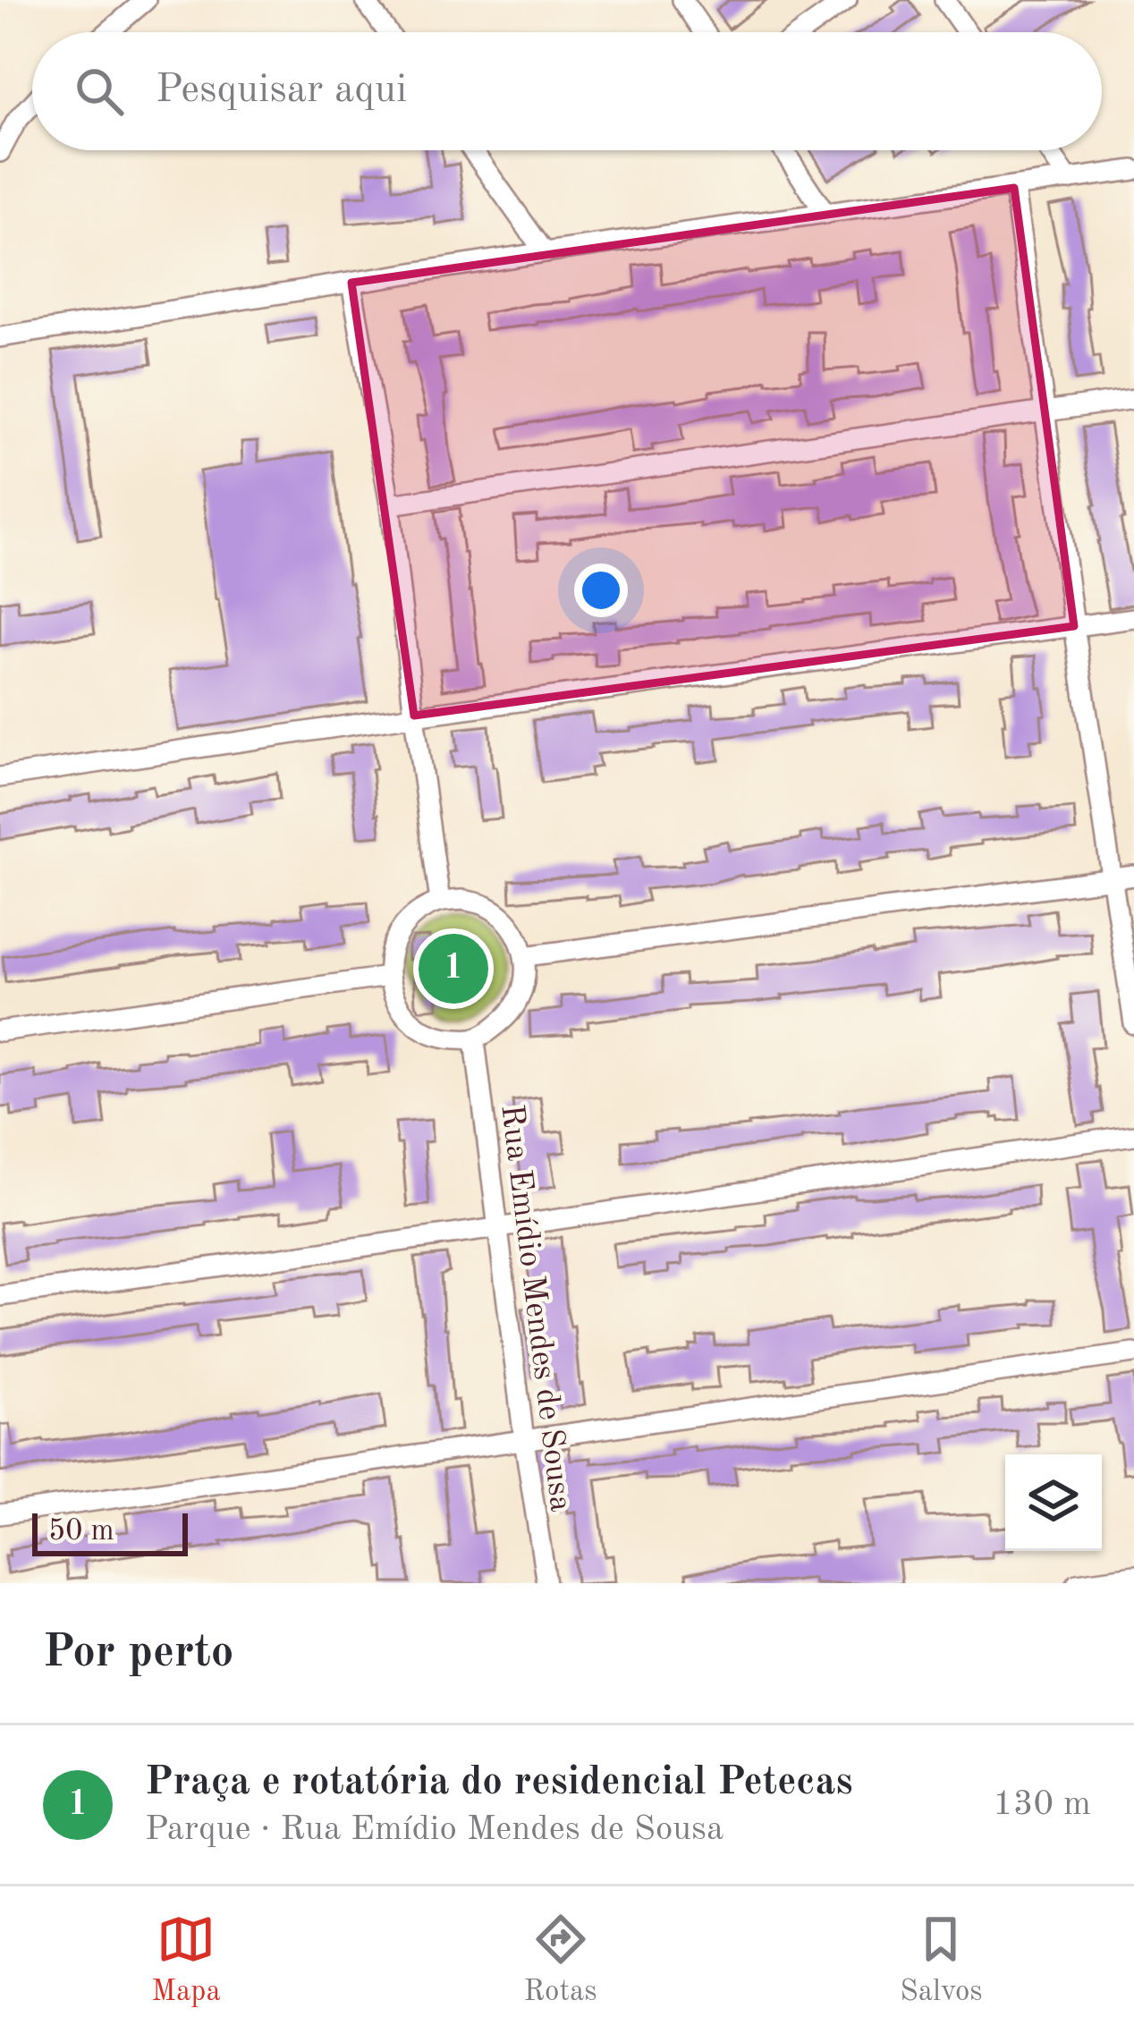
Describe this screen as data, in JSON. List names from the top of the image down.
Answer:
{
  "streets": {
    "street": ["Rua Emídio Mendes de Sousa"]
  },
  "scale_bar": "50 m",
  "page": {
    "search": "Pesquisar aqui",
    "pins": "1",
    "scale": "50 m",
    "heading": "Por perto",
    "list": [
      {
        "mark": "1",
        "name": "Praça e rotatória do residencial Petecas",
        "note": "Parque · Rua Emídio Mendes de Sousa",
        "value": "130 m"
      }
    ],
    "nav": ["Mapa", "Rotas", "Salvos"]
  }
}
